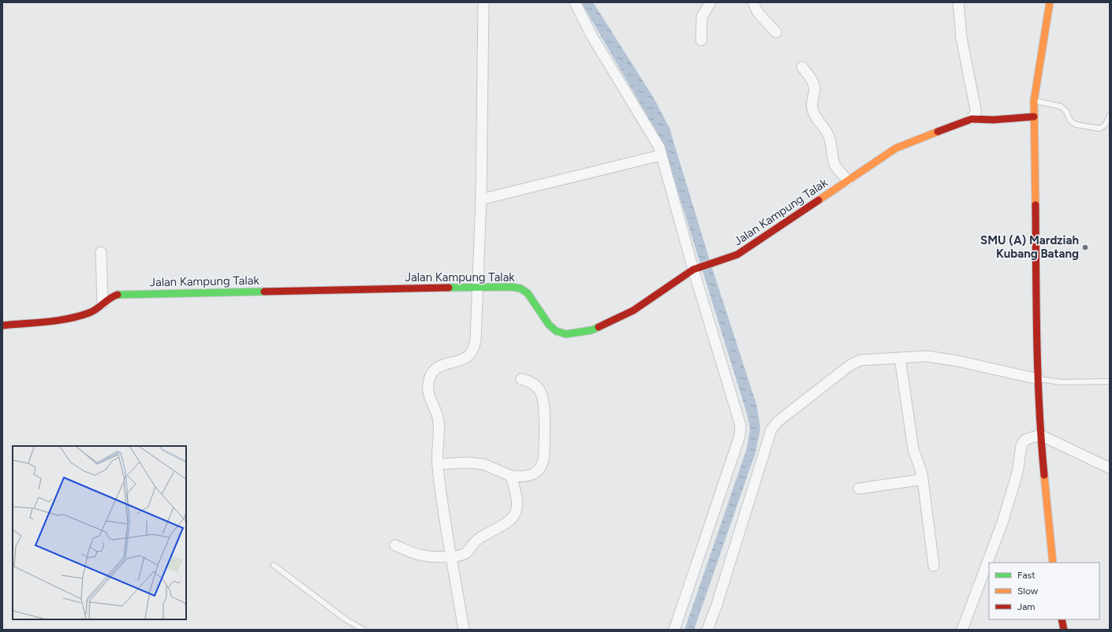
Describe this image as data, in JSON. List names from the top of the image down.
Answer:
{
  "streets": {
    "street": ["Jalan Kampung Talak"]
  },
  "places": ["SMU (A) Mardziah Kubang Batang"],
  "legend": ["Fast", "Slow", "Jam"]
}
